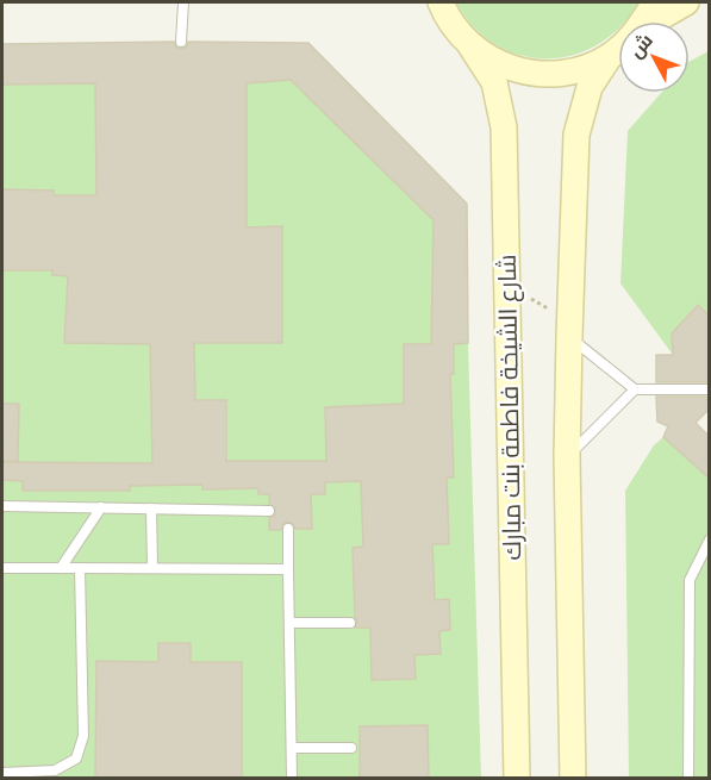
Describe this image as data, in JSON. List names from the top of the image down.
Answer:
{
  "streets": {
    "main road": ["شارع الشيخة فاطمة بنت مبارك"]
  },
  "north": "top left"
}
